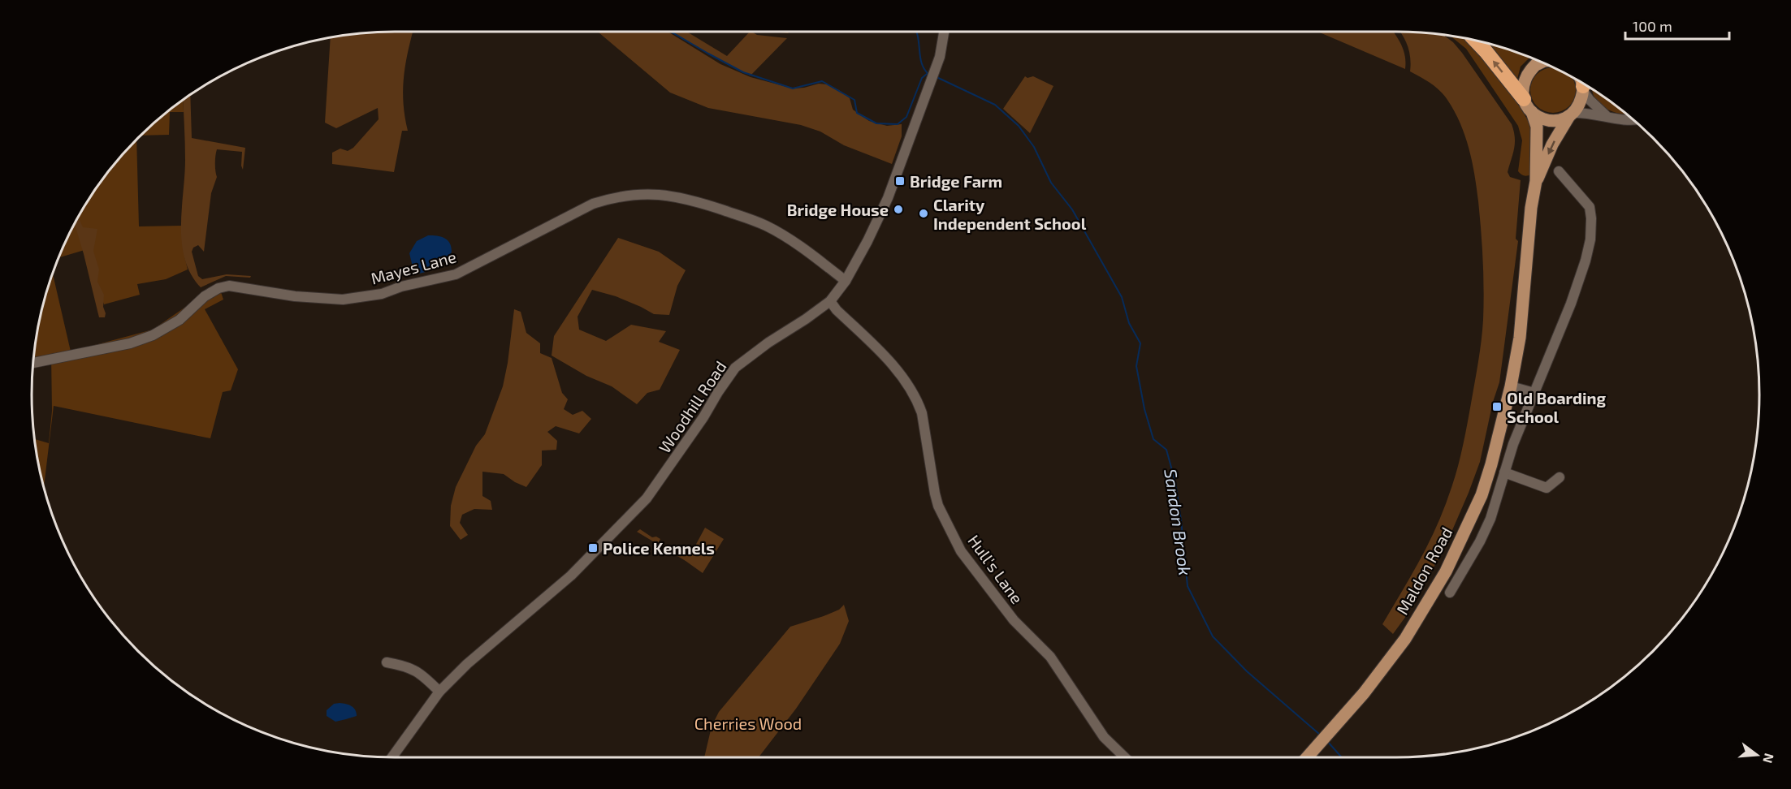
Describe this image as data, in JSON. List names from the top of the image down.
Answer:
{
  "streets": {
    "main road": ["Maldon Road"],
    "street": ["Mayes Lane", "Woodhill Road", "Hull's Lane"]
  },
  "crossings": [
    ["Mayes Lane", "Woodhill Road"],
    ["Woodhill Road", "Hull's Lane"]
  ],
  "water": ["Sandon Brook"],
  "parks": ["Cherries Wood"],
  "places": {
    "transit": ["Bridge Farm", "Old Boarding School", "Police Kennels"],
    "other": ["Bridge House", "Clarity Independent School"]
  },
  "scale_bar": "100 m",
  "north": "right"
}
